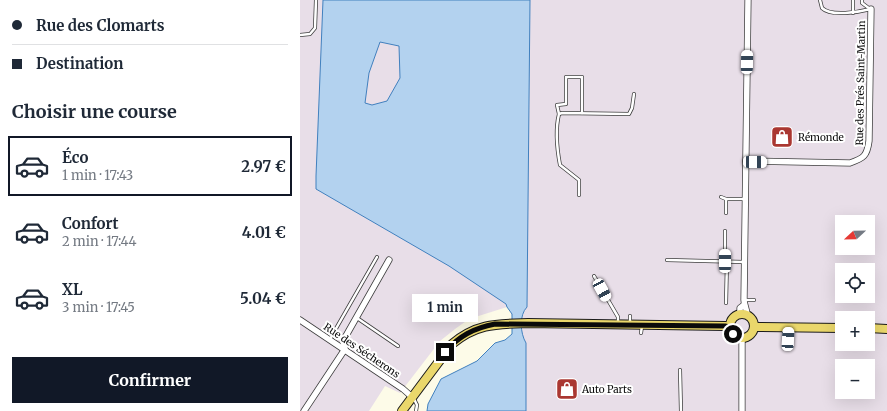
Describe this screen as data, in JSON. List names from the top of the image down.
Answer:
{
  "streets": {
    "street": ["Rue des Prés Saint-Martin", "Rue des Sécherons"]
  },
  "places": {
    "shop": ["Rémonde", "Auto Parts"]
  },
  "north": "left",
  "page": {
    "banner": ["Rue des Clomarts", "Destination"],
    "heading": "Choisir une course",
    "list": [
      {
        "name": "Éco",
        "note": "1 min · 17:43",
        "value": "2.97 €"
      },
      {
        "name": "Confort",
        "note": "2 min · 17:44",
        "value": "4.01 €"
      },
      {
        "name": "XL",
        "note": "3 min · 17:45",
        "value": "5.04 €"
      }
    ],
    "map_buttons": ["+", "−"],
    "bubble": "1 min",
    "buttons": "Confirmer"
  }
}
